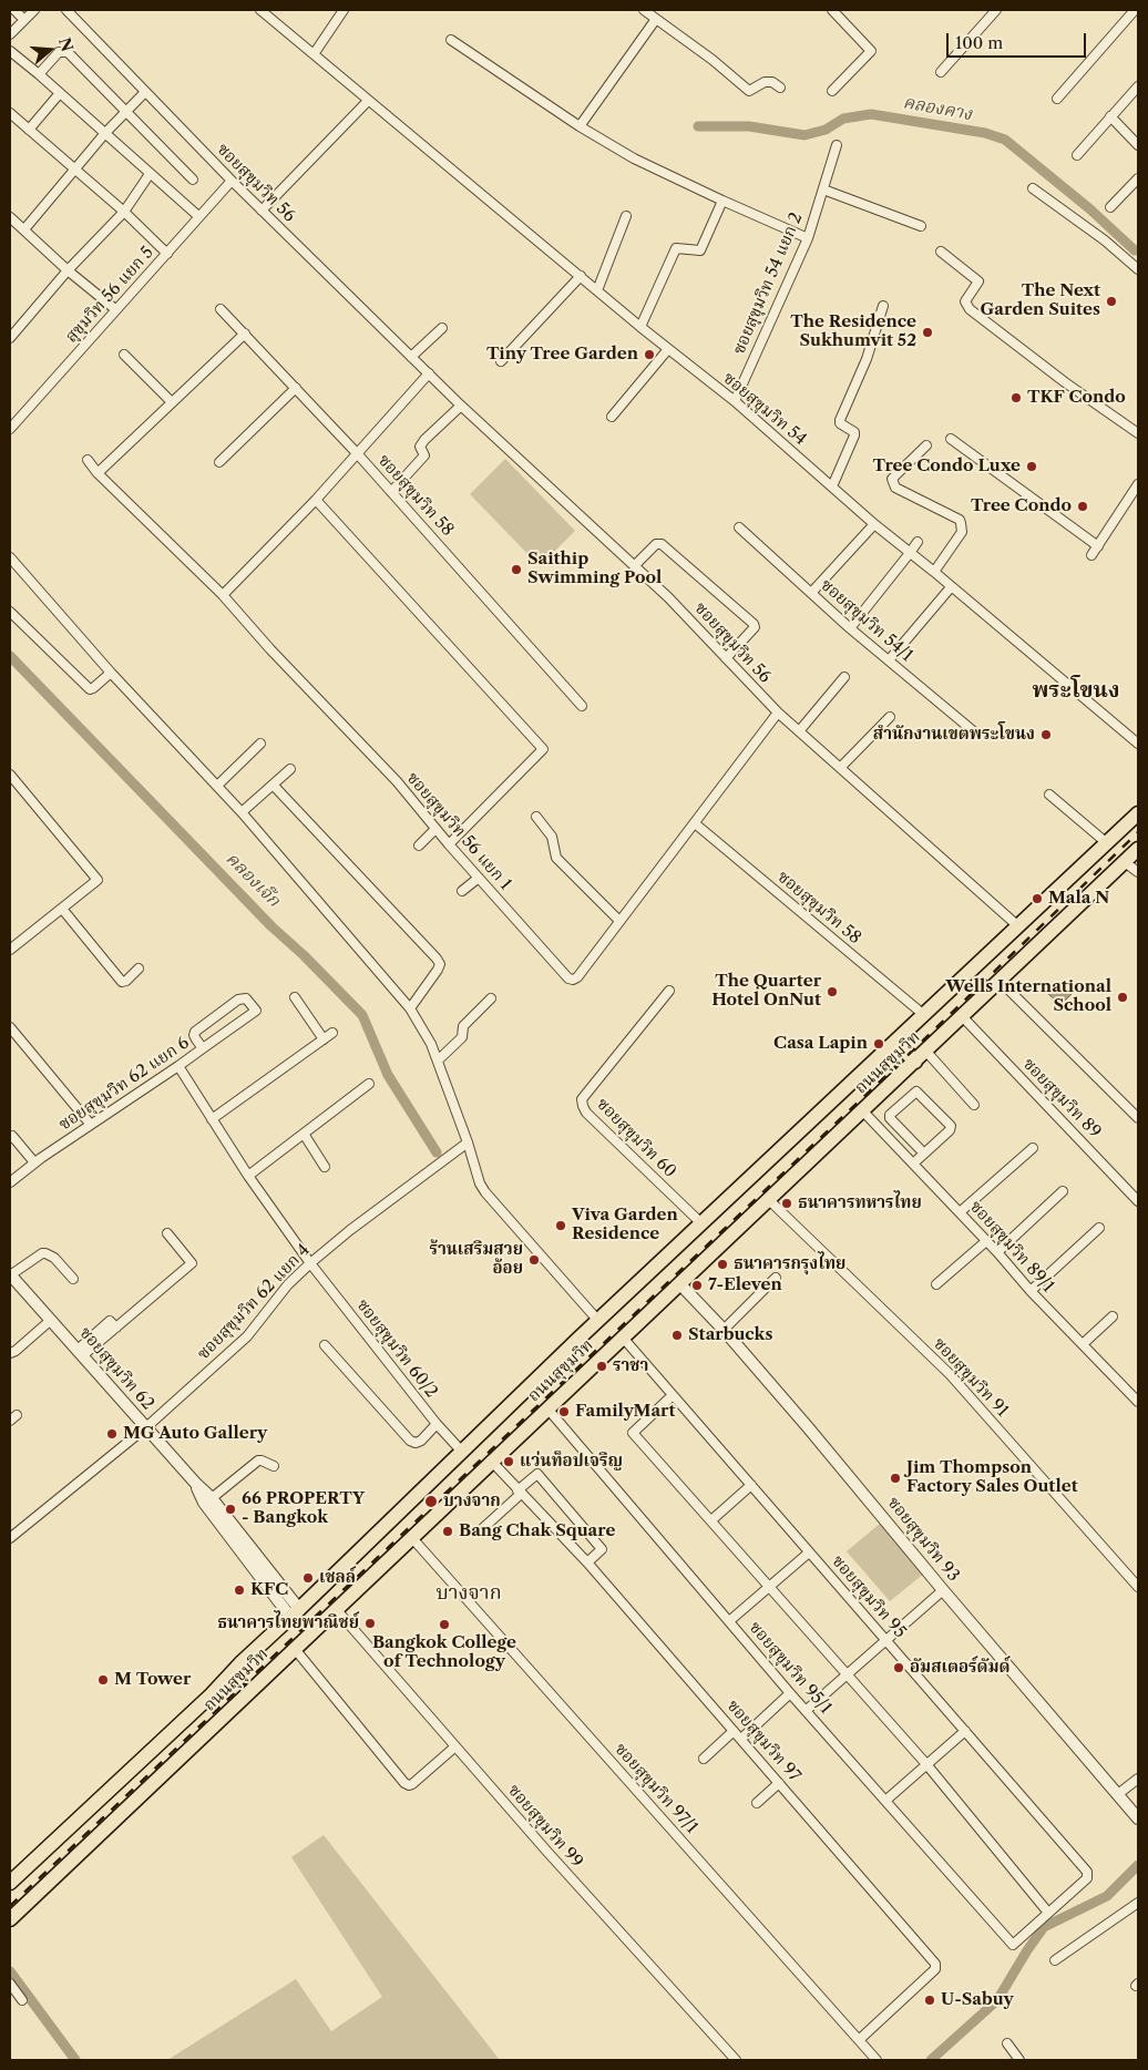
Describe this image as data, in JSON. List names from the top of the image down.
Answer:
{
  "streets": {
    "main road": ["ถนนสุขุมวิท"],
    "street": [
      "ซอยสุขุมวิท 56",
      "ซอยสุขุมวิท 54 แยก 2",
      "สุขุมวิท 56 แยก 5",
      "ซอยสุขุมวิท 54",
      "ซอยสุขุมวิท 58",
      "ซอยสุขุมวิท 54/1",
      "ซอยสุขุมวิท 56 แยก 1",
      "ซอยสุขุมวิท 62 แยก 6",
      "ซอยสุขุมวิท 89",
      "ซอยสุขุมวิท 60",
      "ซอยสุขุมวิท 89/1",
      "ซอยสุขุมวิท 62 แยก 4",
      "ซอยสุขุมวิท 60/2",
      "ซอยสุขุมวิท 62",
      "ซอยสุขุมวิท 91",
      "ซอยสุขุมวิท 93",
      "ซอยสุขุมวิท 95",
      "ซอยสุขุมวิท 95/1",
      "ซอยสุขุมวิท 97",
      "ซอยสุขุมวิท 97/1",
      "ซอยสุขุมวิท 99"
    ]
  },
  "crossings": [
    ["ซอยสุขุมวิท 56", "สุขุมวิท 56 แยก 5"],
    ["ซอยสุขุมวิท 56", "ซอยสุขุมวิท 56 แยก 1"],
    ["ซอยสุขุมวิท 56", "ถนนสุขุมวิท"],
    ["ซอยสุขุมวิท 54 แยก 2", "ซอยสุขุมวิท 54"],
    ["ซอยสุขุมวิท 58", "ซอยสุขุมวิท 56 แยก 1"],
    ["ซอยสุขุมวิท 58", "ถนนสุขุมวิท"],
    ["ถนนสุขุมวิท", "ซอยสุขุมวิท 89"],
    ["ถนนสุขุมวิท", "ซอยสุขุมวิท 60"],
    ["ถนนสุขุมวิท", "ซอยสุขุมวิท 89/1"],
    ["ถนนสุขุมวิท", "ซอยสุขุมวิท 60/2"],
    ["ถนนสุขุมวิท", "ซอยสุขุมวิท 62"],
    ["ถนนสุขุมวิท", "ซอยสุขุมวิท 91"],
    ["ถนนสุขุมวิท", "ซอยสุขุมวิท 93"],
    ["ถนนสุขุมวิท", "ซอยสุขุมวิท 95"],
    ["ถนนสุขุมวิท", "ซอยสุขุมวิท 95/1"],
    ["ถนนสุขุมวิท", "ซอยสุขุมวิท 97"],
    ["ถนนสุขุมวิท", "ซอยสุขุมวิท 97/1"],
    ["ถนนสุขุมวิท", "ซอยสุขุมวิท 99"],
    ["ซอยสุขุมวิท 62 แยก 6", "ซอยสุขุมวิท 60/2"],
    ["ซอยสุขุมวิท 62 แยก 4", "ซอยสุขุมวิท 60/2"],
    ["ซอยสุขุมวิท 62 แยก 4", "ซอยสุขุมวิท 62"],
    ["ซอยสุขุมวิท 95", "ซอยสุขุมวิท 95/1"],
    ["ซอยสุขุมวิท 97", "ซอยสุขุมวิท 97/1"]
  ],
  "districts": ["พระโขนง", "บางจาก"],
  "water": ["คลองคาง", "คลองเจ๊ก"],
  "places": [
    "The Next Garden Suites",
    "The Residence Sukhumvit 52",
    "Tiny Tree Garden",
    "TKF Condo",
    "Tree Condo Luxe",
    "Tree Condo",
    "Saithip Swimming Pool",
    "สำนักงานเขตพระโขนง",
    "Mala N",
    "The Quarter Hotel OnNut",
    "Wells International School",
    "Casa Lapin",
    "ธนาคารทหารไทย",
    "Viva Garden Residence",
    "ร้านเสริมสวย อ้อย",
    "ธนาคารกรุงไทย",
    "7-Eleven",
    "Starbucks",
    "ราชา",
    "FamilyMart",
    "MG Auto Gallery",
    "แว่นท็อปเจริญ",
    "Jim Thompson Factory Sales Outlet",
    "บางจาก",
    "66 PROPERTY - Bangkok",
    "Bang Chak Square",
    "เชลล์",
    "KFC",
    "ธนาคารไทยพาณิชย์",
    "Bangkok College of Technology",
    "อัมสเตอร์ดัมด์",
    "M Tower",
    "U-Sabuy"
  ],
  "scale_bar": "100 m",
  "north": "right"
}
